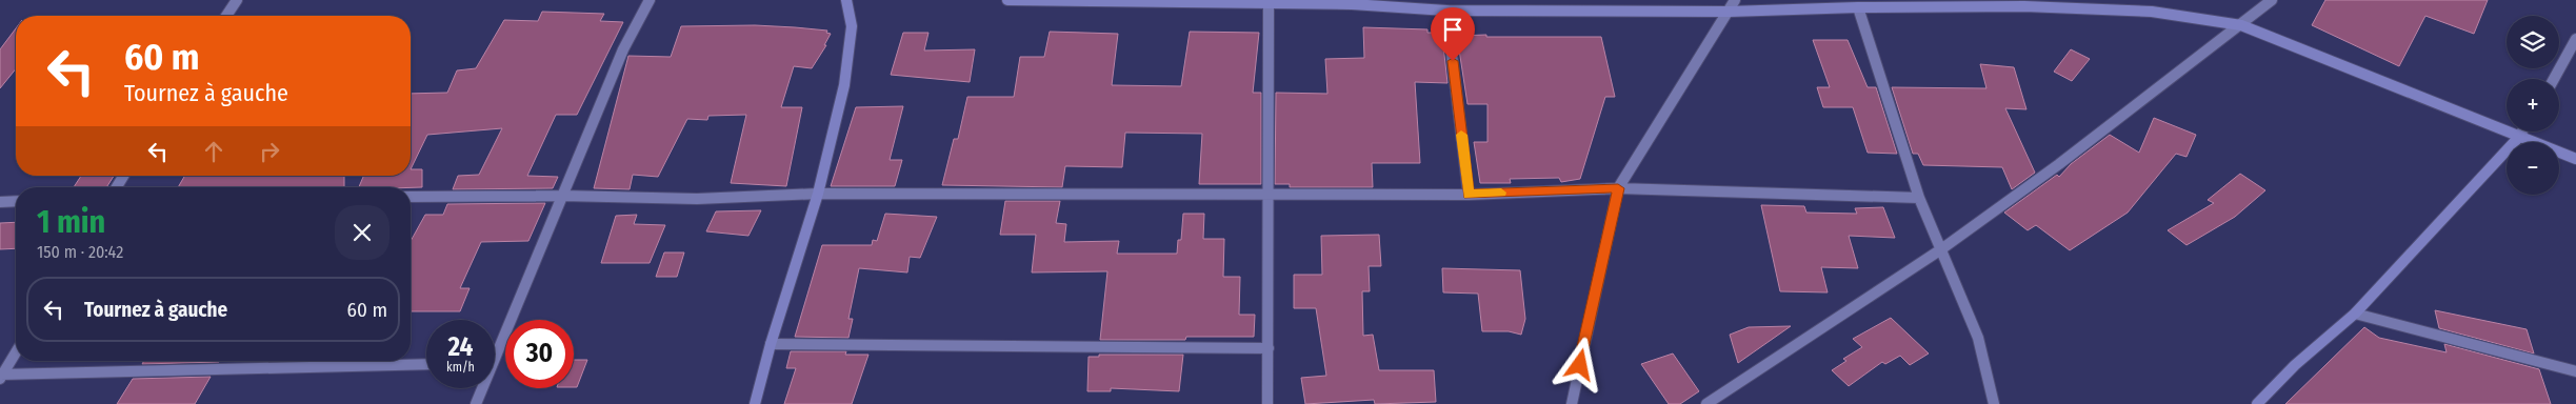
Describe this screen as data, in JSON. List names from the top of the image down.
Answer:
{
  "page": {
    "map_buttons": ["+", "−"],
    "turn": ["60 m", "Tournez à gauche"],
    "heading": ["1 min", "150 m · 20:42"],
    "list": [
      {
        "name": "Tournez à gauche",
        "value": "60 m"
      }
    ],
    "speed": "24 km/h",
    "limit": "30"
  }
}
